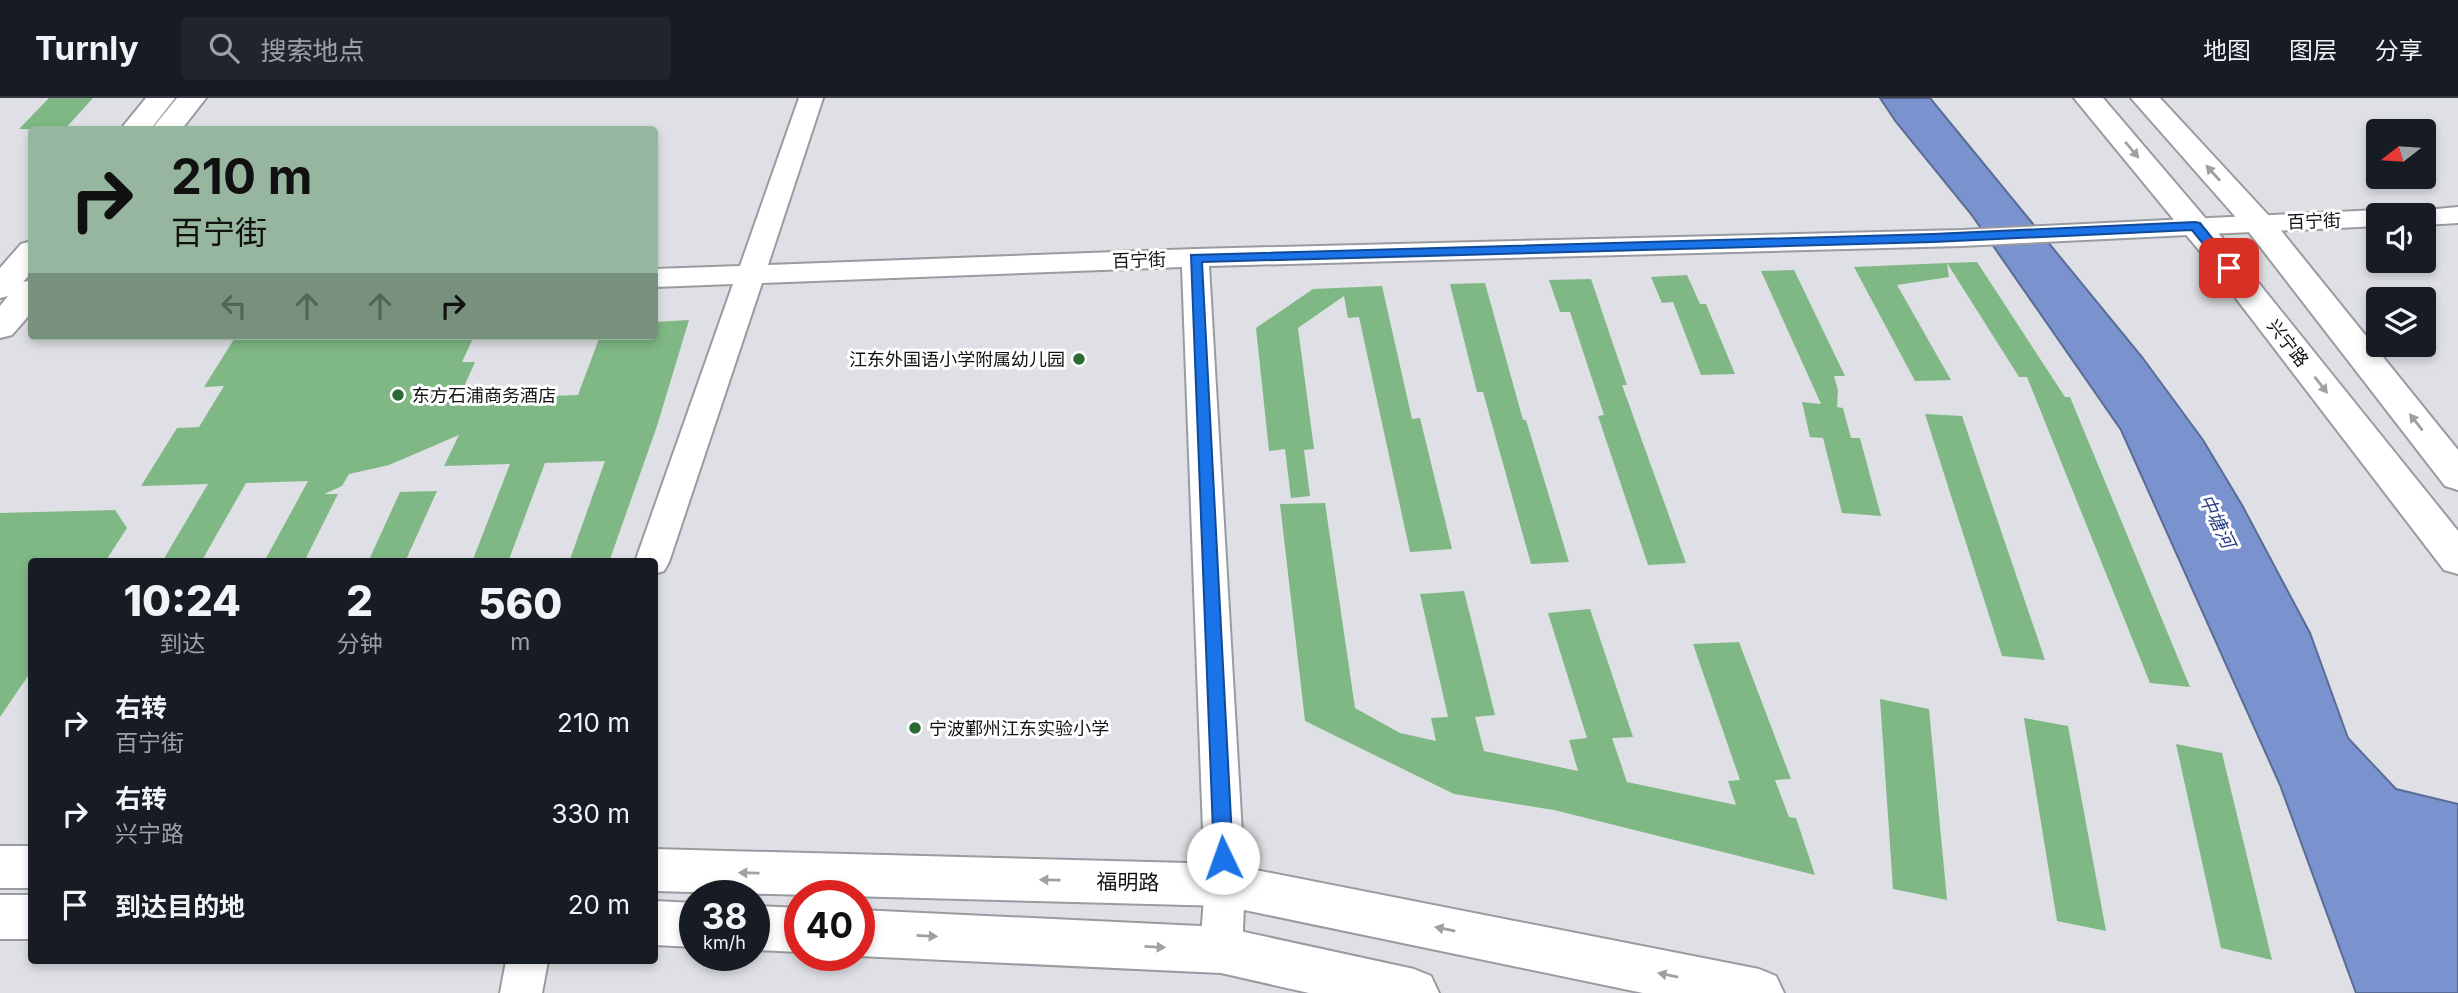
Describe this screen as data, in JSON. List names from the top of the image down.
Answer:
{
  "streets": {
    "main road": ["兴宁路", "福明路"],
    "street": ["百宁街"]
  },
  "crossings": [
    ["百宁街", "兴宁路"]
  ],
  "water": ["中塘河"],
  "places": ["江东外国语小学附属幼儿园", "东方石浦商务酒店", "宁波鄞州江东实验小学"],
  "north": "left",
  "page": {
    "header": "Turnly",
    "search": "搜索地点",
    "nav": ["地图", "图层", "分享"],
    "turn": ["210 m", "百宁街"],
    "eta": [
      "10:24",
      "到达",
      "2",
      "分钟",
      "560",
      "m"
    ],
    "list": [
      {
        "name": "右转",
        "note": "百宁街",
        "value": "210 m"
      },
      {
        "name": "右转",
        "note": "兴宁路",
        "value": "330 m"
      },
      {
        "name": "到达目的地",
        "value": "20 m"
      }
    ],
    "speed": "38 km/h",
    "limit": "40"
  }
}
